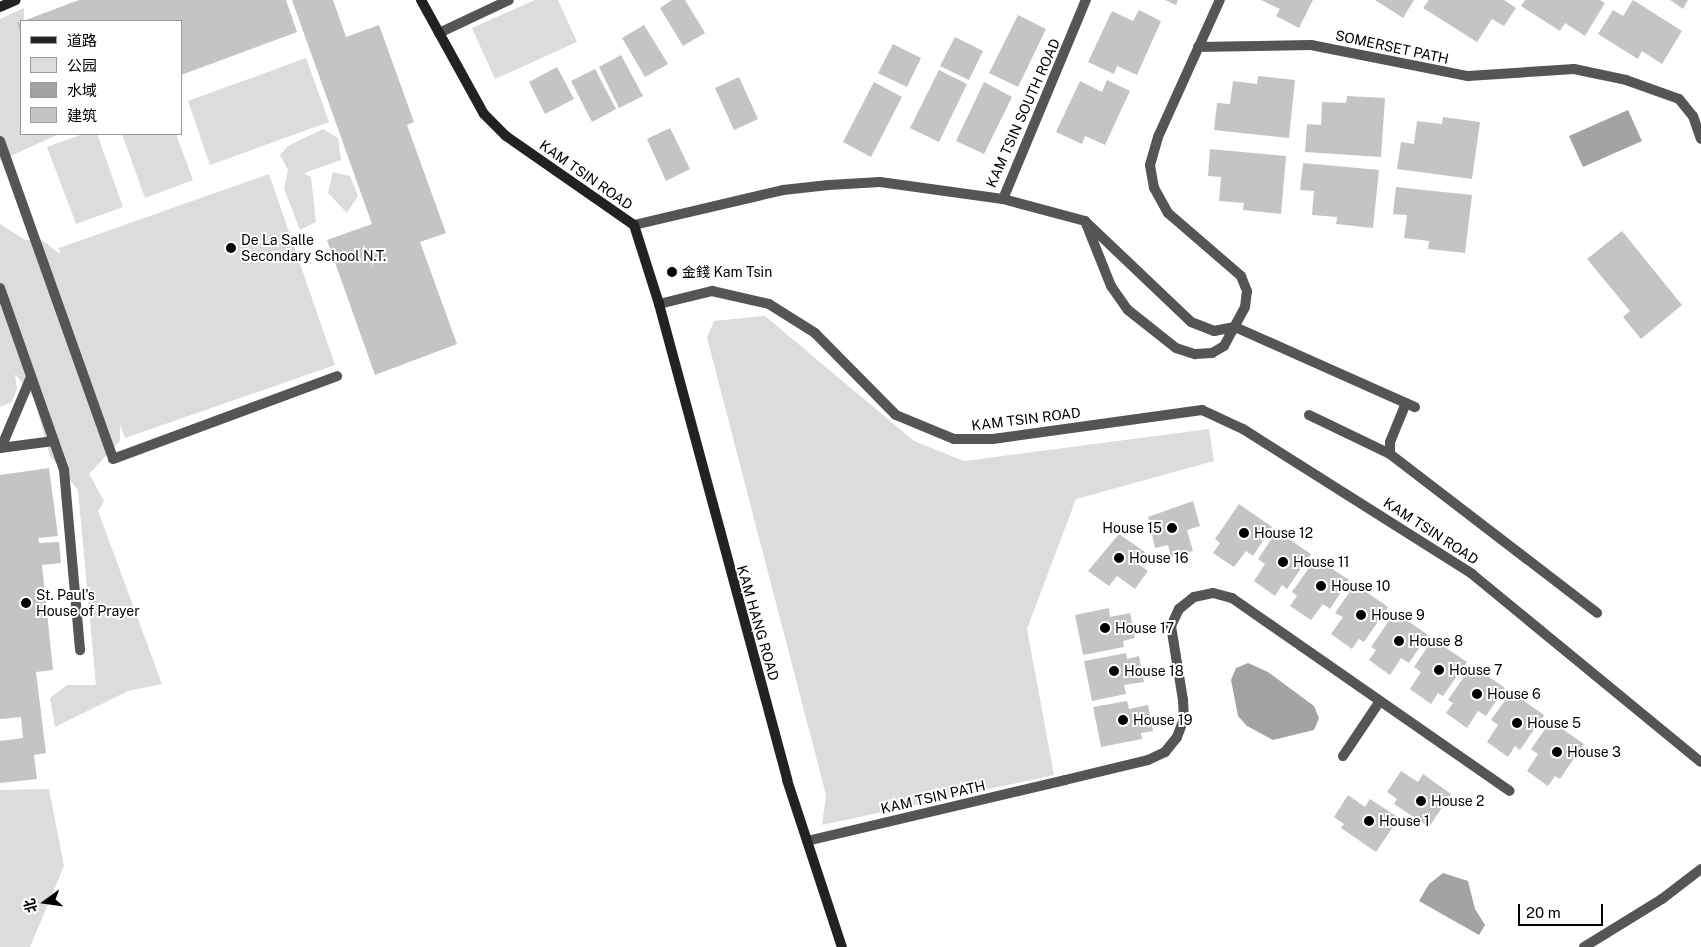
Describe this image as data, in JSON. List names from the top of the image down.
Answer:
{
  "streets": {
    "street": [
      "SOMERSET PATH",
      "KAM TSIN SOUTH ROAD",
      "KAM TSIN ROAD",
      "KAM HANG ROAD",
      "KAM TSIN PATH"
    ]
  },
  "crossings": [
    ["KAM TSIN SOUTH ROAD", "KAM TSIN ROAD"],
    ["KAM TSIN ROAD", "KAM HANG ROAD"],
    ["KAM HANG ROAD", "KAM TSIN PATH"]
  ],
  "places": [
    "De La Salle Secondary School N.T.",
    "金錢 Kam Tsin",
    "House 15",
    "House 12",
    "House 16",
    "House 11",
    "House 10",
    "St. Paul's House of Prayer",
    "House 9",
    "House 17",
    "House 8",
    "House 7",
    "House 18",
    "House 6",
    "House 19",
    "House 5",
    "House 3",
    "House 2",
    "House 1"
  ],
  "legend": [
    "道路",
    "公园",
    "水域",
    "建筑"
  ],
  "scale_bar": "20 m",
  "north": "left"
}
